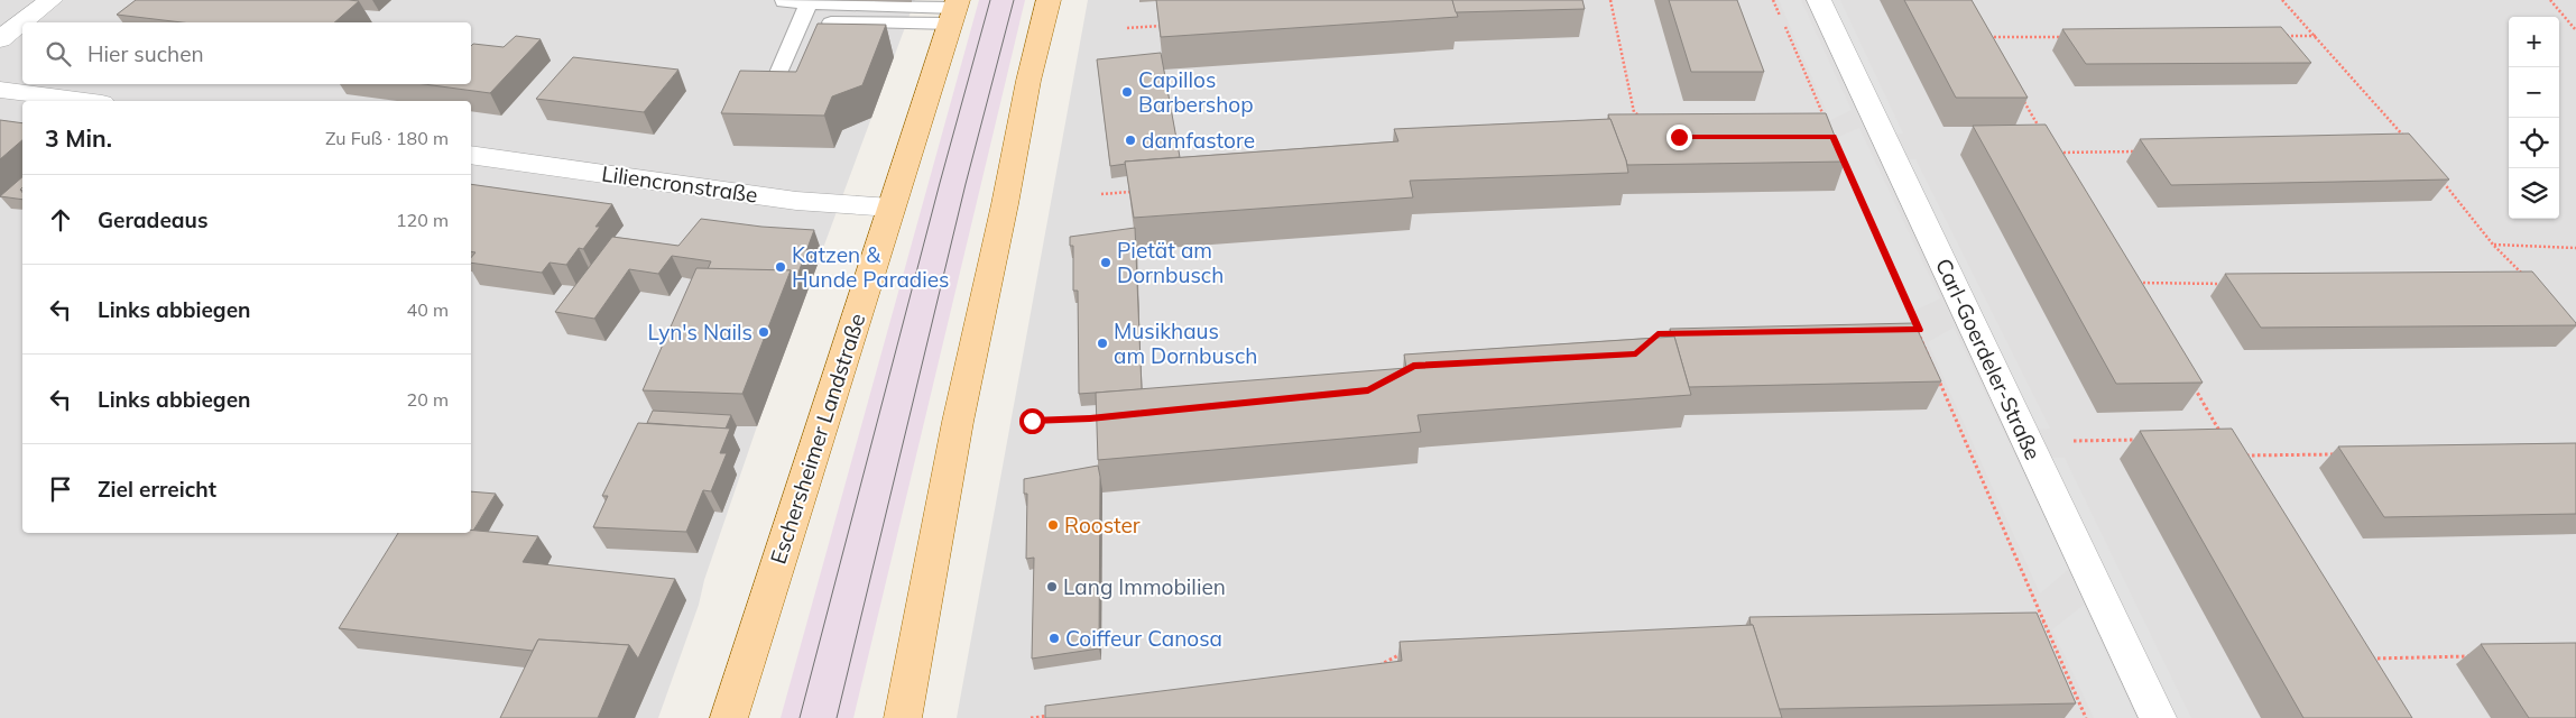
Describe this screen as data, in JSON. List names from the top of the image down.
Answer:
{
  "streets": {
    "main road": ["Eschersheimer Landstraße"],
    "street": ["Liliencronstraße", "Carl-Goerdeler-Straße"]
  },
  "crossings": [
    ["Liliencronstraße", "Eschersheimer Landstraße"]
  ],
  "places": [
    "Capillos Barbershop",
    "damfastore",
    "Pietät am Dornbusch",
    "Katzen & Hunde Paradies",
    "Lyn's Nails",
    "Musikhaus am Dornbusch",
    "Rooster",
    "Lang Immobilien",
    "Coiffeur Canosa"
  ],
  "page": {
    "map_buttons": ["+", "−"],
    "search": "Hier suchen",
    "heading": ["3 Min.", "Zu Fuß · 180 m"],
    "list": [
      ["Geradeaus", "120 m"],
      ["Links abbiegen", "40 m"],
      ["Links abbiegen", "20 m"],
      "Ziel erreicht"
    ]
  }
}
